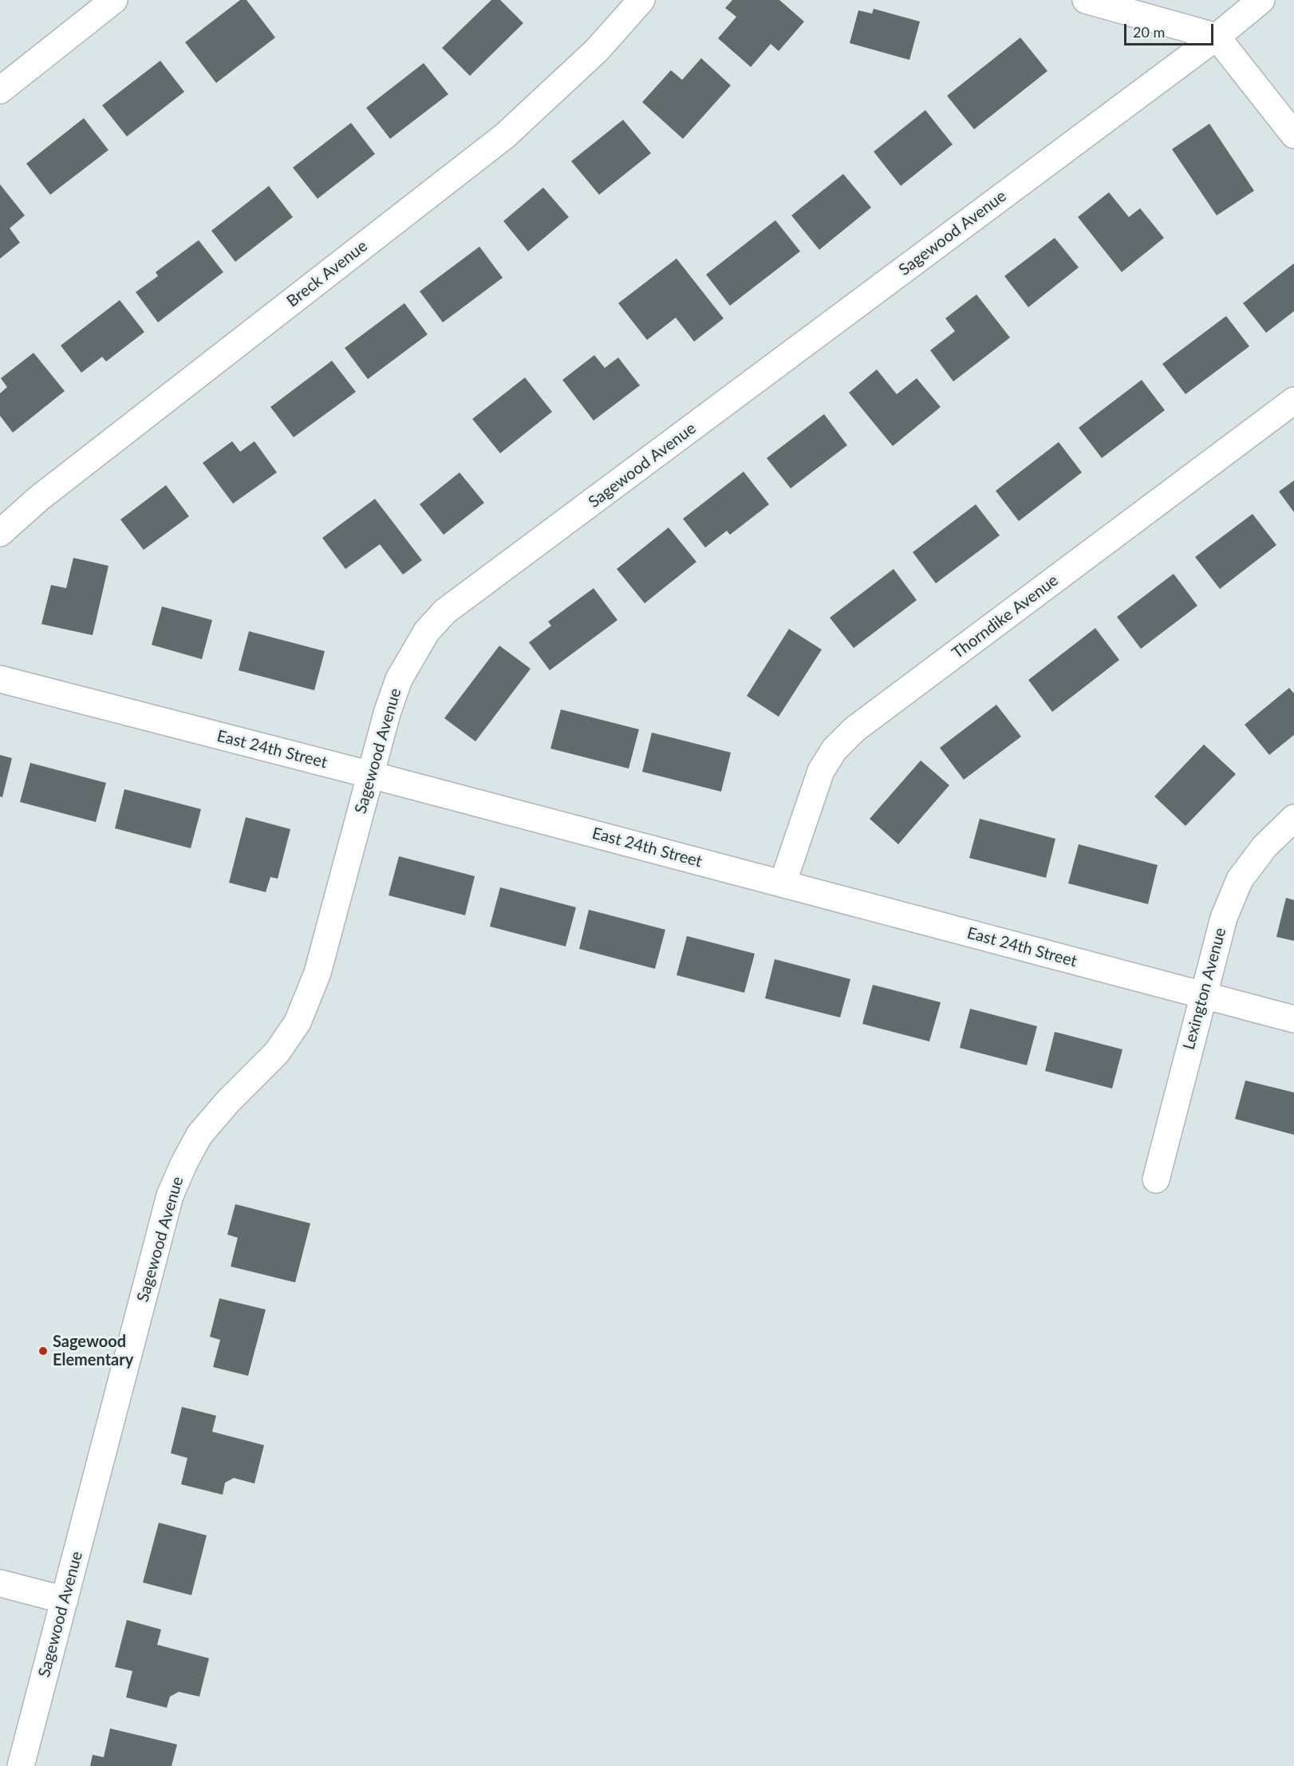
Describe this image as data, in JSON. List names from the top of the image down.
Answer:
{
  "streets": {
    "street": [
      "Sagewood Avenue",
      "Breck Avenue",
      "Thorndike Avenue",
      "East 24th Street",
      "Lexington Avenue"
    ]
  },
  "crossings": [
    ["Sagewood Avenue", "East 24th Street"],
    ["Thorndike Avenue", "East 24th Street"],
    ["East 24th Street", "Lexington Avenue"]
  ],
  "places": ["Sagewood Elementary"],
  "scale_bar": "20 m"
}
